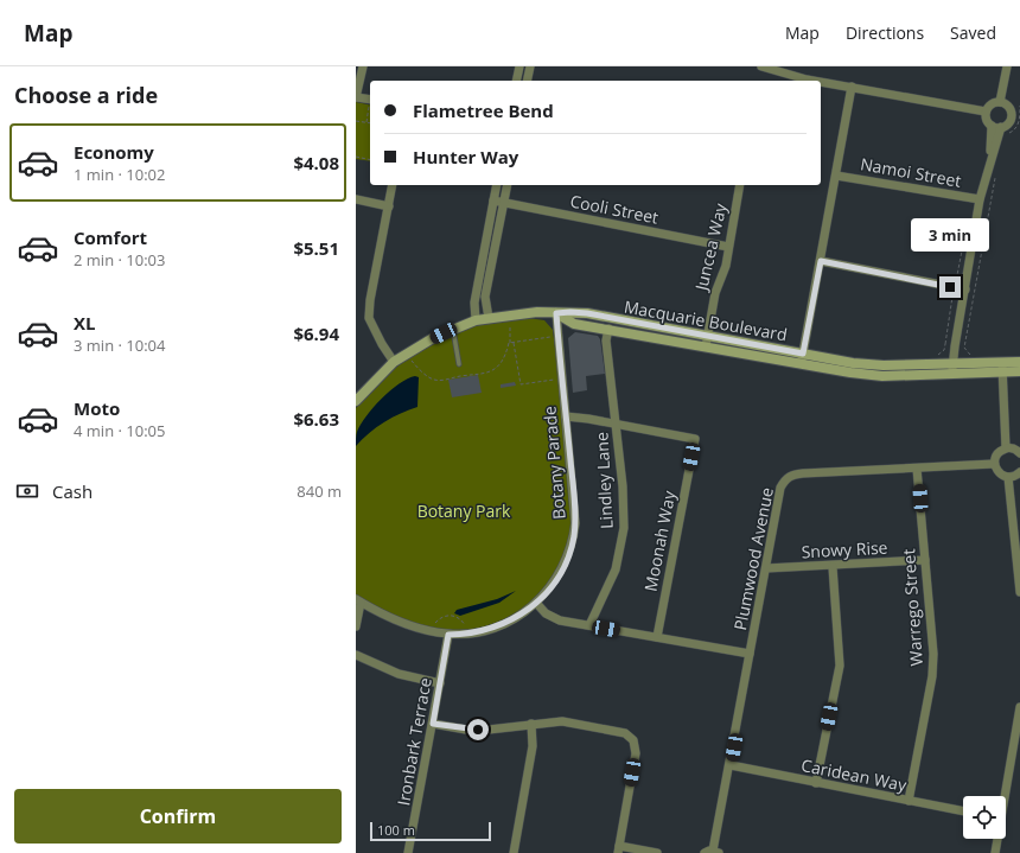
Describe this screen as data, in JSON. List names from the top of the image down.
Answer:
{
  "streets": {
    "street": [
      "Namoi Street",
      "Cooli Street",
      "Juncea Way",
      "Macquarie Boulevard",
      "Botany Parade",
      "Lindley Lane",
      "Moonah Way",
      "Snowy Rise",
      "Plumwood Avenue",
      "Warrego Street",
      "Ironbark Terrace",
      "Caridean Way"
    ]
  },
  "crossings": [
    ["Cooli Street", "Juncea Way"],
    ["Juncea Way", "Macquarie Boulevard"],
    ["Macquarie Boulevard", "Botany Parade"],
    ["Macquarie Boulevard", "Lindley Lane"],
    ["Botany Parade", "Moonah Way"],
    ["Botany Parade", "Ironbark Terrace"],
    ["Lindley Lane", "Moonah Way"],
    ["Snowy Rise", "Plumwood Avenue"],
    ["Snowy Rise", "Warrego Street"],
    ["Plumwood Avenue", "Warrego Street"],
    ["Plumwood Avenue", "Caridean Way"],
    ["Warrego Street", "Caridean Way"]
  ],
  "parks": ["Botany Park"],
  "scale_bar": "100 m",
  "page": {
    "header": "Map",
    "nav": ["Map", "Directions", "Saved"],
    "heading": "Choose a ride",
    "banner": ["Flametree Bend", "Hunter Way"],
    "list": [
      {
        "name": "Economy",
        "note": "1 min · 10:02",
        "value": "$4.08"
      },
      {
        "name": "Comfort",
        "note": "2 min · 10:03",
        "value": "$5.51"
      },
      {
        "name": "XL",
        "note": "3 min · 10:04",
        "value": "$6.94"
      },
      {
        "name": "Moto",
        "note": "4 min · 10:05",
        "value": "$6.63"
      }
    ],
    "bubble": "3 min",
    "pay": ["Cash", "840 m"],
    "buttons": "Confirm",
    "scale": "100 m"
  }
}
